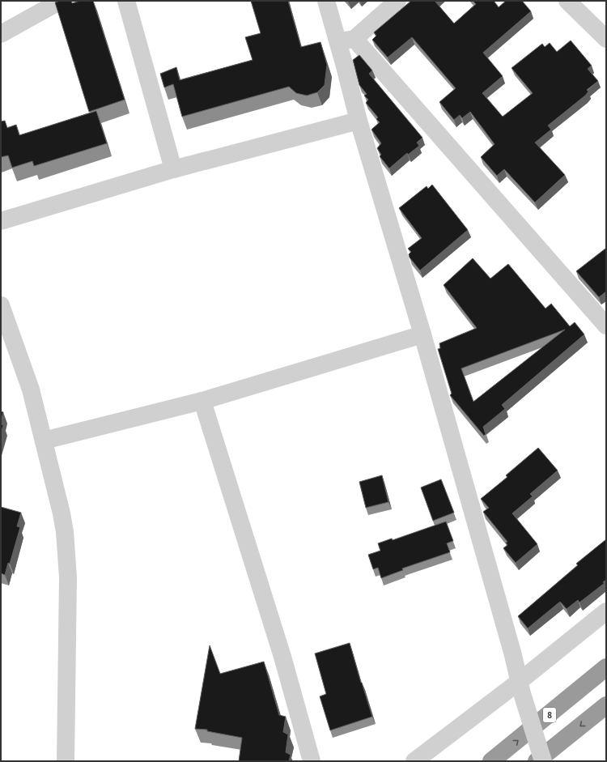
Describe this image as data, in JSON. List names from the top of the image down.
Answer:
{
  "streets": {
    "highway": ["8"]
  }
}
